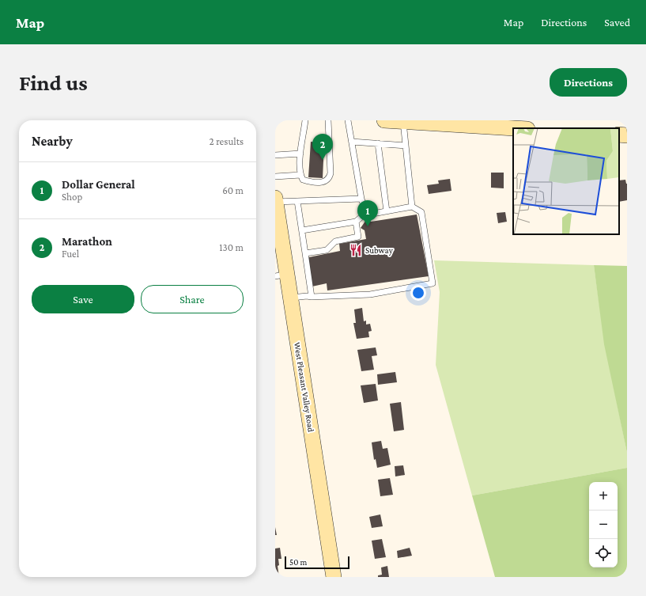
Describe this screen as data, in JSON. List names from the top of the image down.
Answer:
{
  "streets": {
    "main road": ["West Pleasant Valley Road"]
  },
  "places": {
    "restaurant": ["Subway"]
  },
  "scale_bar": "50 m",
  "page": {
    "header": "Map",
    "nav": ["Map", "Directions", "Saved"],
    "buttons": [
      "Directions",
      ["Save", "Share"]
    ],
    "title": "Find us",
    "heading": ["Nearby", "2 results"],
    "pins": ["2", "1"],
    "list": [
      {
        "mark": "1",
        "name": "Dollar General",
        "note": "Shop",
        "value": "60 m"
      },
      {
        "mark": "2",
        "name": "Marathon",
        "note": "Fuel",
        "value": "130 m"
      }
    ],
    "map_buttons": ["+", "−"],
    "scale": "50 m"
  }
}
